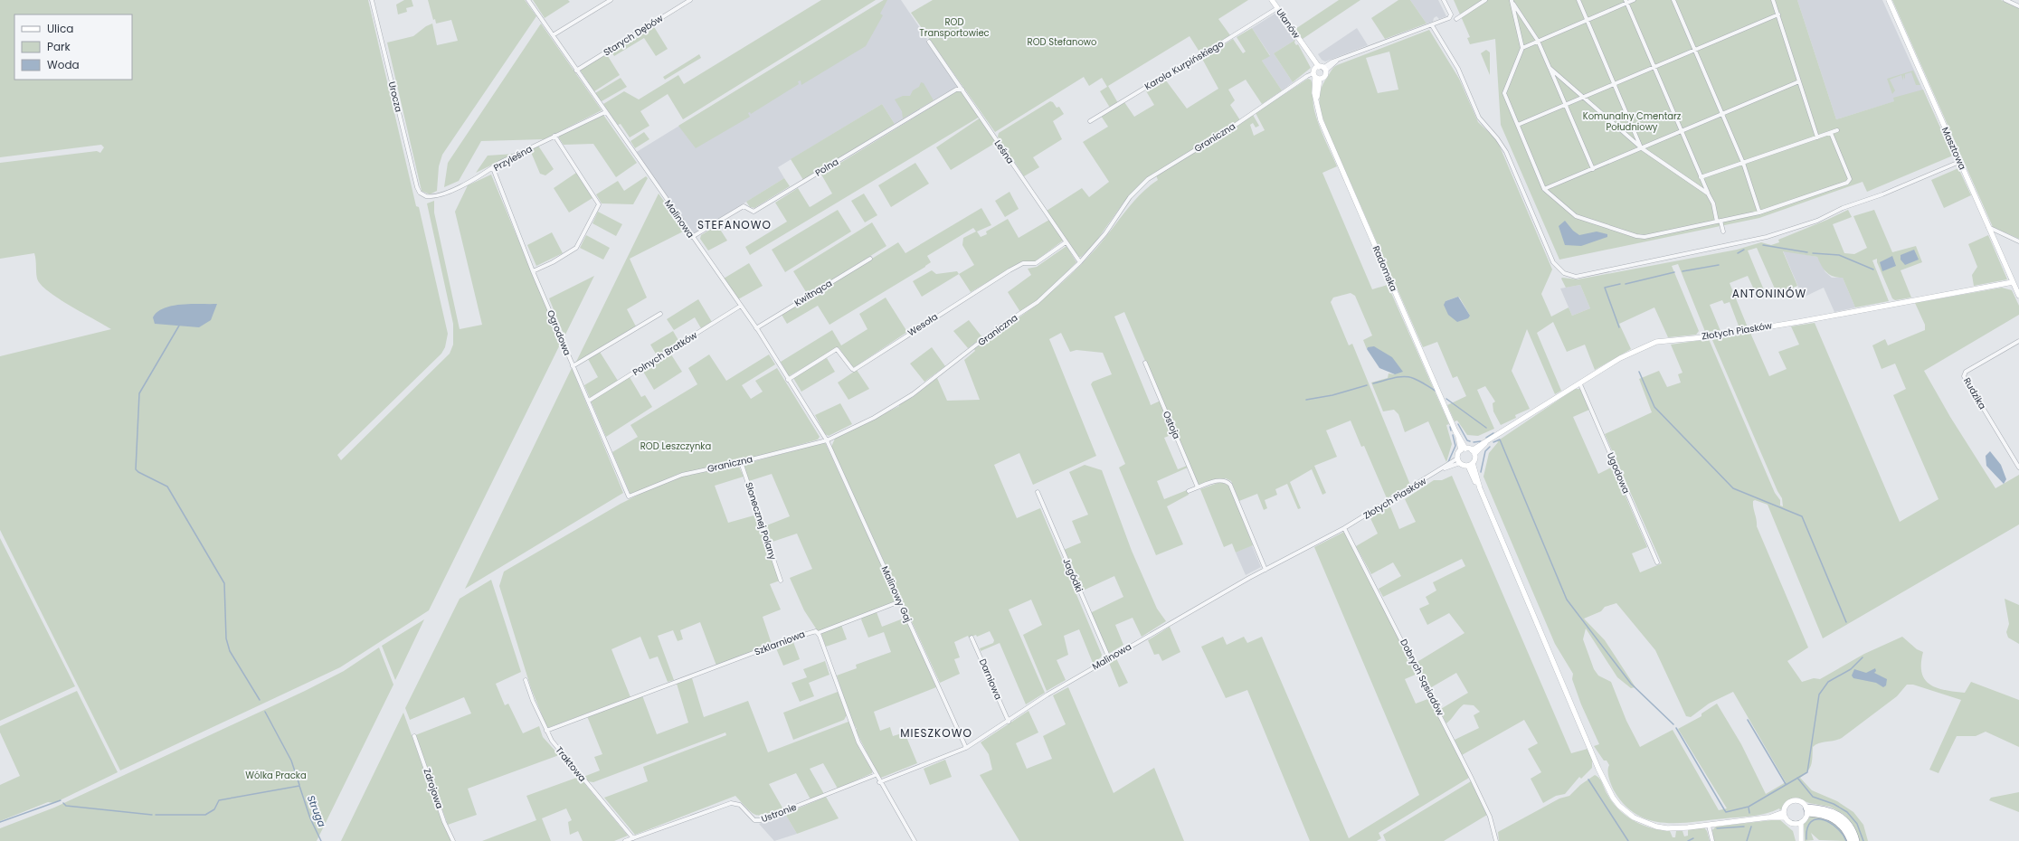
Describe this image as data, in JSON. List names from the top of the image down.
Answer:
{
  "streets": {
    "street": [
      "Ułanów",
      "Starych Dębów",
      "Karola Kurpińskiego",
      "Urocza",
      "Graniczna",
      "Masztowa",
      "Leśna",
      "Przyleśna",
      "Polna",
      "Malinowa",
      "Radomska",
      "Kwitnąca",
      "Wesoła",
      "Złotych Piasków",
      "Ogrodowa",
      "Polnych Bratków",
      "Rudzika",
      "Ostoja",
      "Ugodowa",
      "Słonecznej Polany",
      "Jagódki",
      "Malinowy Gaj",
      "Szklarniowa",
      "Dobrych Sąsiadów",
      "Darniowa",
      "Traktowa",
      "Zdrojowa",
      "Ustronie"
    ]
  },
  "crossings": [
    ["Ułanów", "Karola Kurpińskiego"],
    ["Ułanów", "Graniczna"],
    ["Ułanów", "Radomska"],
    ["Starych Dębów", "Malinowa"],
    ["Urocza", "Przyleśna"],
    ["Graniczna", "Leśna"],
    ["Graniczna", "Malinowa"],
    ["Graniczna", "Radomska"],
    ["Graniczna", "Ogrodowa"],
    ["Graniczna", "Słonecznej Polany"],
    ["Graniczna", "Malinowy Gaj"],
    ["Masztowa", "Złotych Piasków"],
    ["Leśna", "Polna"],
    ["Leśna", "Wesoła"],
    ["Przyleśna", "Malinowa"],
    ["Przyleśna", "Ogrodowa"],
    ["Polna", "Malinowa"],
    ["Malinowa", "Kwitnąca"],
    ["Malinowa", "Wesoła"],
    ["Malinowa", "Złotych Piasków"],
    ["Malinowa", "Polnych Bratków"],
    ["Malinowa", "Jagódki"],
    ["Malinowa", "Malinowy Gaj"],
    ["Malinowa", "Szklarniowa"],
    ["Malinowa", "Dobrych Sąsiadów"],
    ["Malinowa", "Darniowa"],
    ["Złotych Piasków", "Ugodowa"],
    ["Złotych Piasków", "Dobrych Sąsiadów"],
    ["Ogrodowa", "Polnych Bratków"],
    ["Szklarniowa", "Traktowa"],
    ["Szklarniowa", "Ustronie"],
    ["Traktowa", "Ustronie"]
  ],
  "districts": ["STEFANOWO", "ANTONINÓW", "MIESZKOWO"],
  "water": ["Struga"],
  "parks": [
    "ROD Transportowiec",
    "ROD Stefanowo",
    "Komunalny Cmentarz Południowy",
    "ROD Leszczynka",
    "Wólka Pracka"
  ],
  "legend": ["Ulica", "Park", "Woda"]
}
